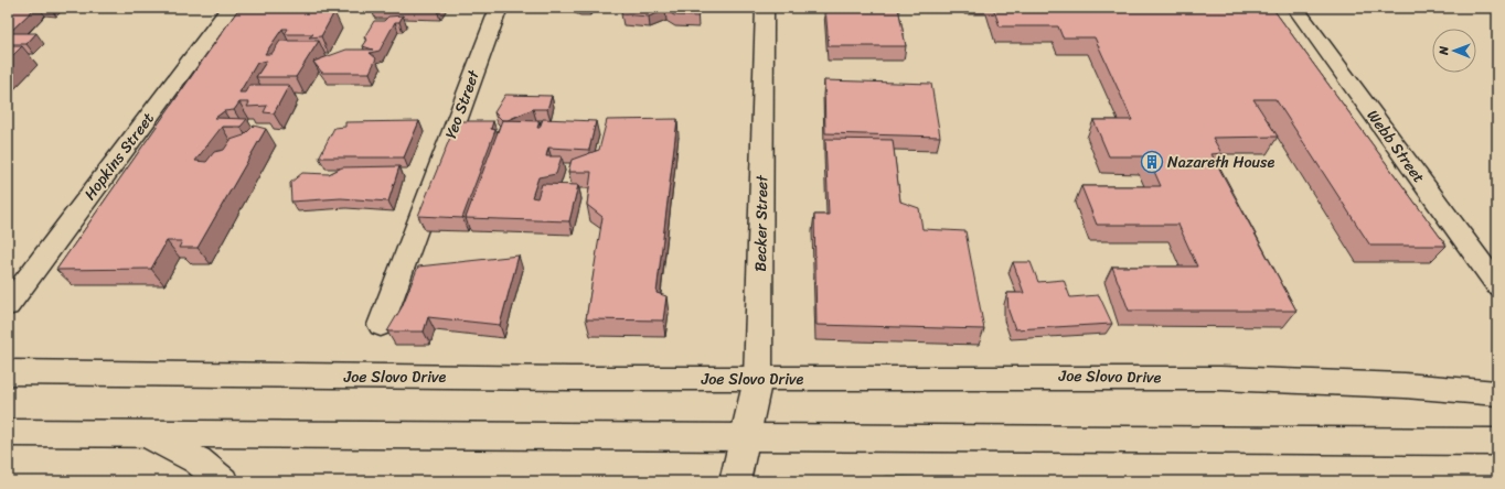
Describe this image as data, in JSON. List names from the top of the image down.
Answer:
{
  "streets": {
    "main road": [
      "Yeo Street",
      "Webb Street",
      "Hopkins Street",
      "Becker Street",
      "Joe Slovo Drive"
    ]
  },
  "crossings": [
    ["Becker Street", "Joe Slovo Drive"]
  ],
  "places": {
    "building": ["Nazareth House"]
  },
  "north": "left"
}
